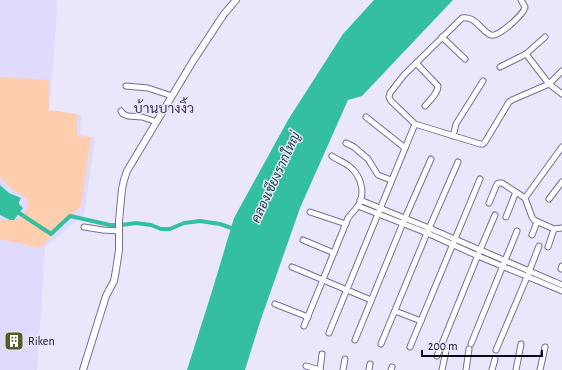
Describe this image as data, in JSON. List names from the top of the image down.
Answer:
{
  "districts": ["บ้านบางงิ้ว"],
  "water": ["คลองเชียงรากใหญ่"],
  "places": {
    "building": ["Riken"]
  },
  "scale_bar": "200 m"
}
